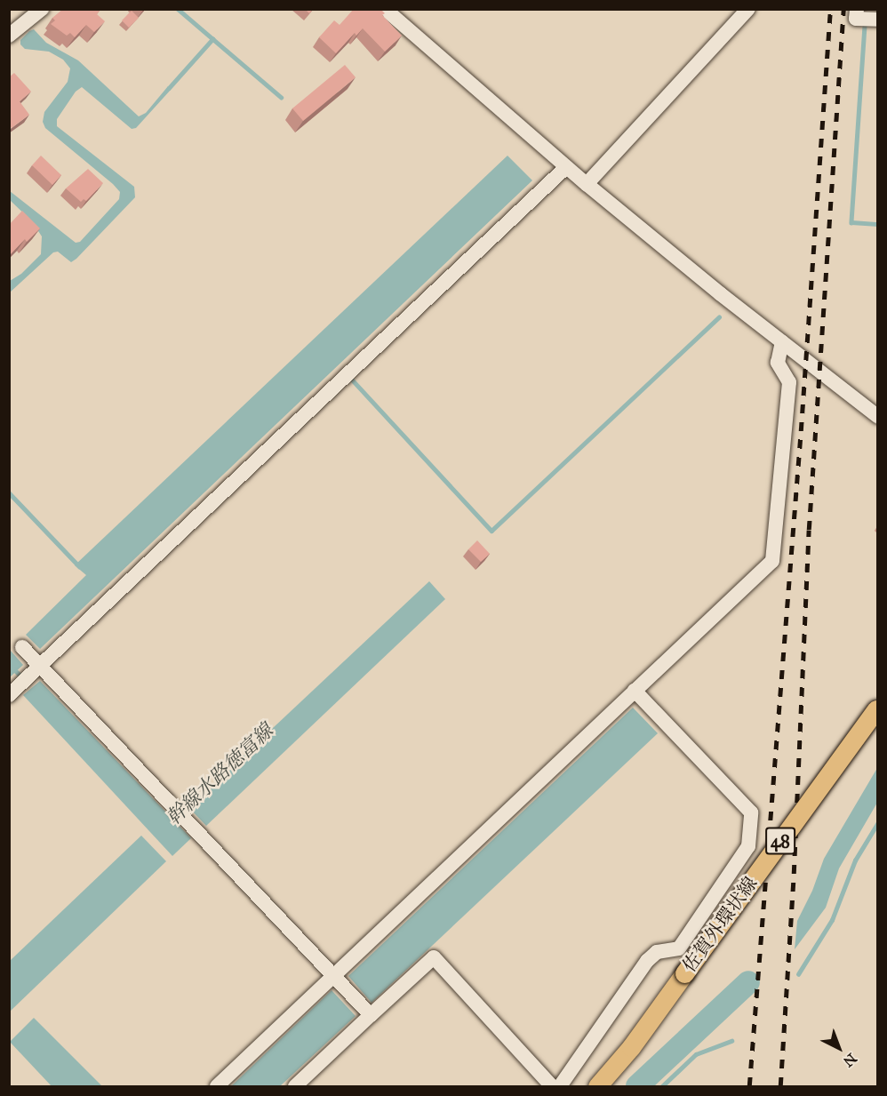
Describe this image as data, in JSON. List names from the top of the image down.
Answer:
{
  "streets": {
    "main road": ["48", "佐賀外環状線"]
  },
  "water": ["幹線水路徳富線"],
  "north": "bottom right"
}
